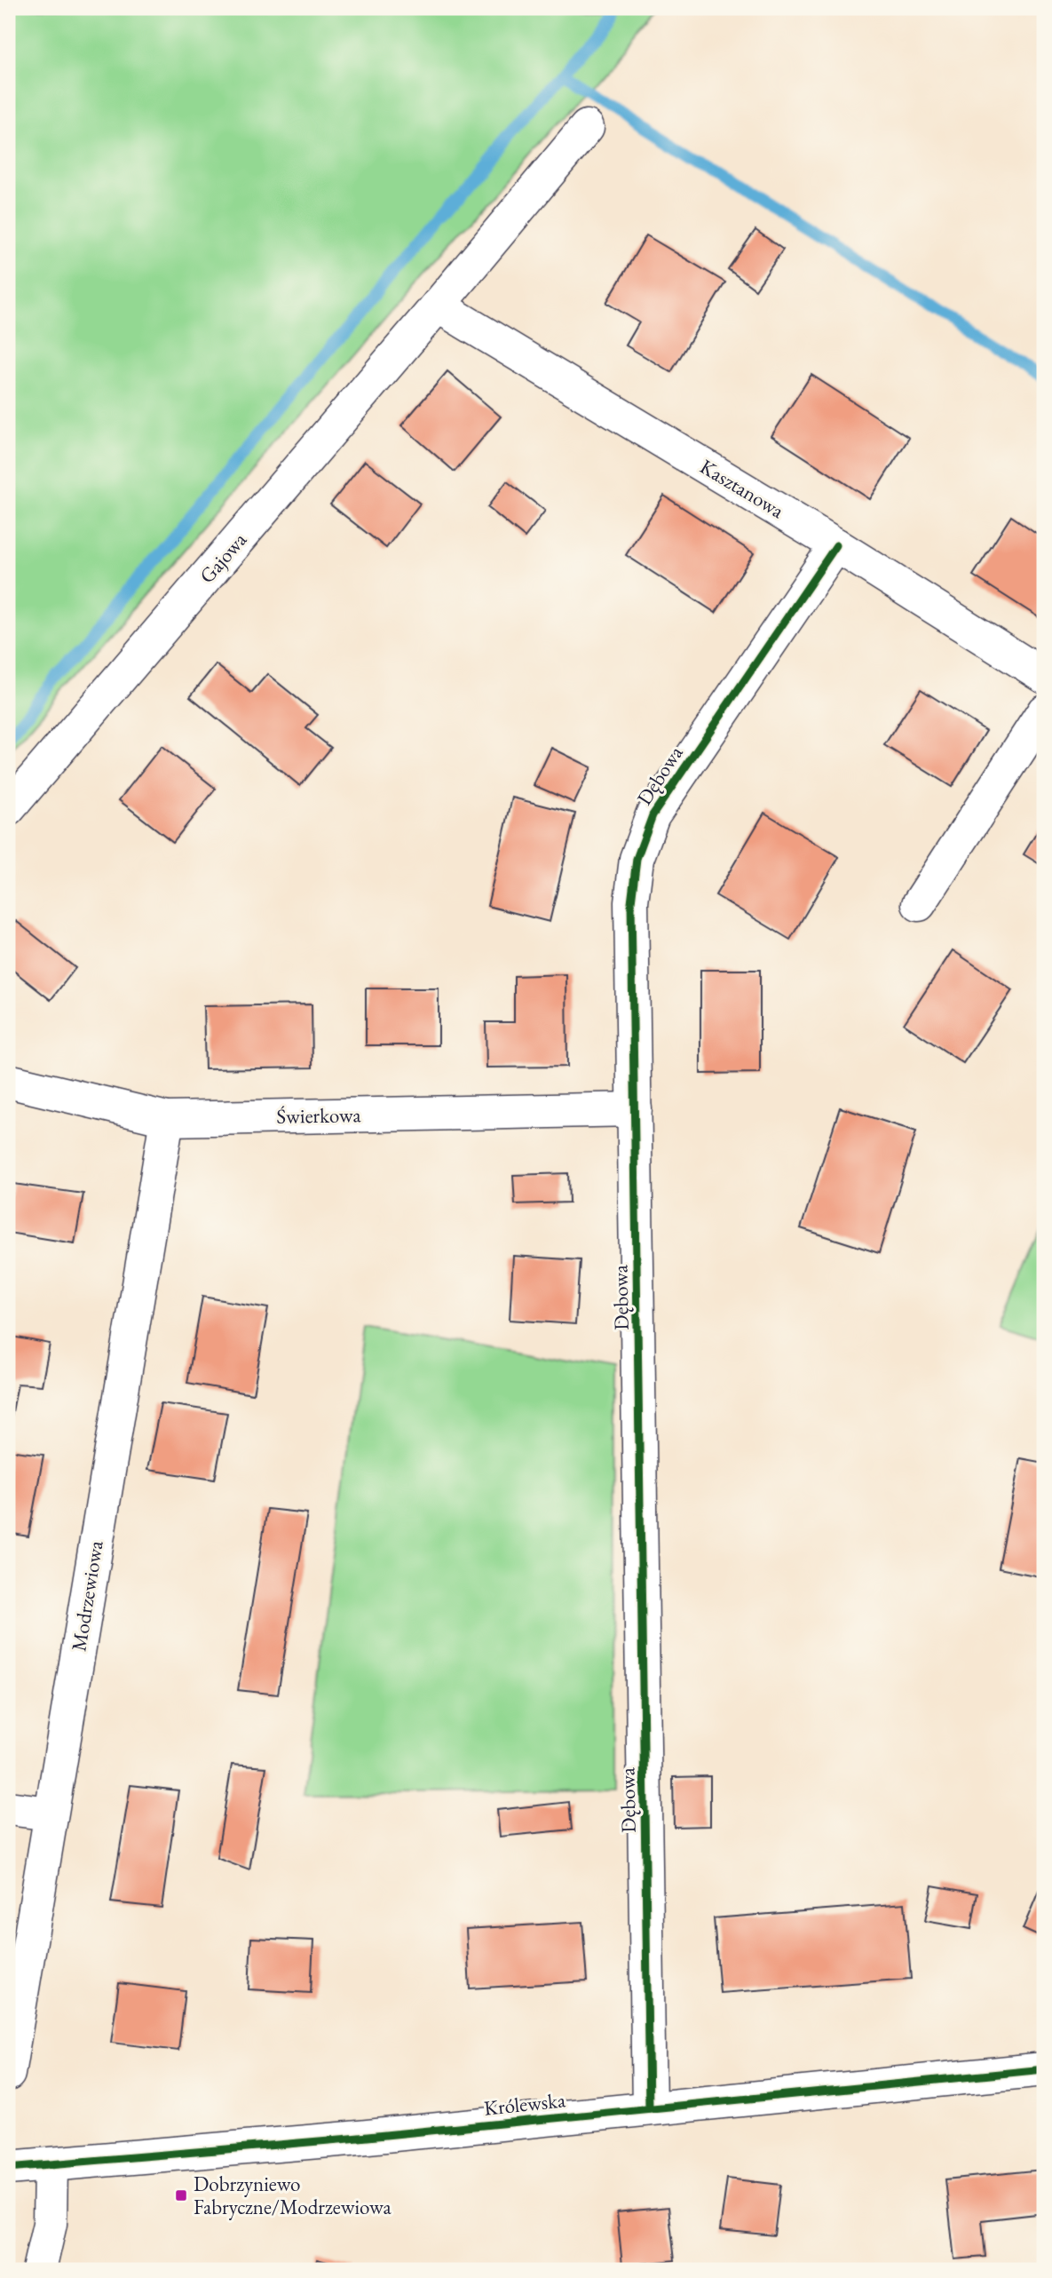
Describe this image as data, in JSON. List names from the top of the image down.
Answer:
{
  "streets": {
    "street": [
      "Kasztanowa",
      "Gajowa",
      "Dębowa",
      "Świerkowa",
      "Modrzewiowa",
      "Królewska"
    ]
  },
  "crossings": [
    ["Kasztanowa", "Gajowa"],
    ["Kasztanowa", "Dębowa"],
    ["Dębowa", "Świerkowa"],
    ["Dębowa", "Królewska"],
    ["Świerkowa", "Modrzewiowa"]
  ],
  "places": {
    "transit": ["Dobrzyniewo Fabryczne/Modrzewiowa"]
  }
}
